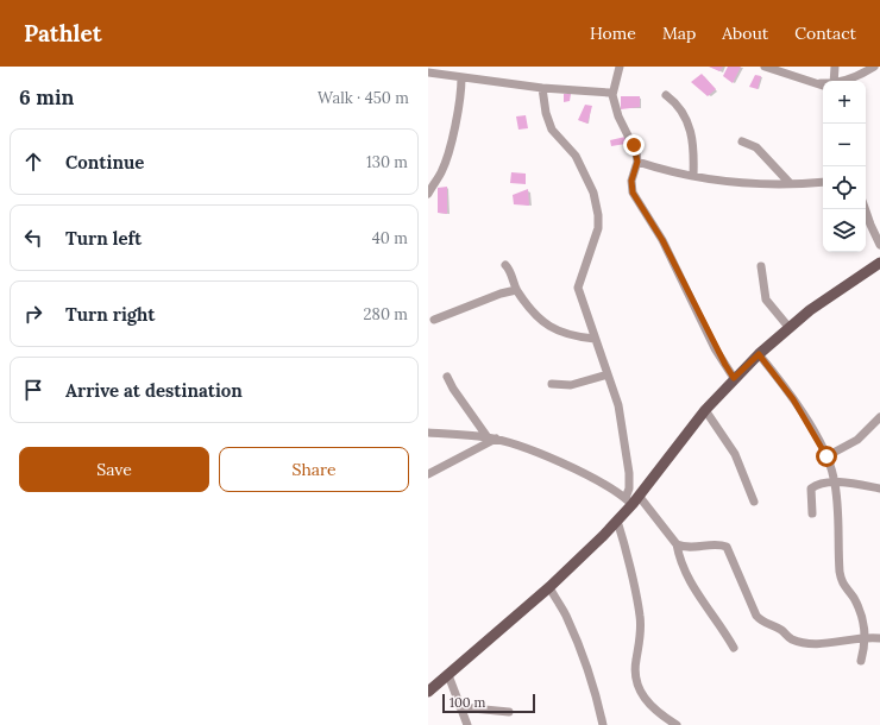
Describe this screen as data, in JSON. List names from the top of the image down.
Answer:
{
  "scale_bar": "100 m",
  "page": {
    "header": "Pathlet",
    "nav": [
      "Home",
      "Map",
      "About",
      "Contact"
    ],
    "heading": ["6 min", "Walk · 450 m"],
    "map_buttons": ["+", "−"],
    "list": [
      ["Continue", "130 m"],
      ["Turn left", "40 m"],
      ["Turn right", "280 m"],
      "Arrive at destination"
    ],
    "buttons": ["Save", "Share"],
    "scale": "100 m"
  }
}
